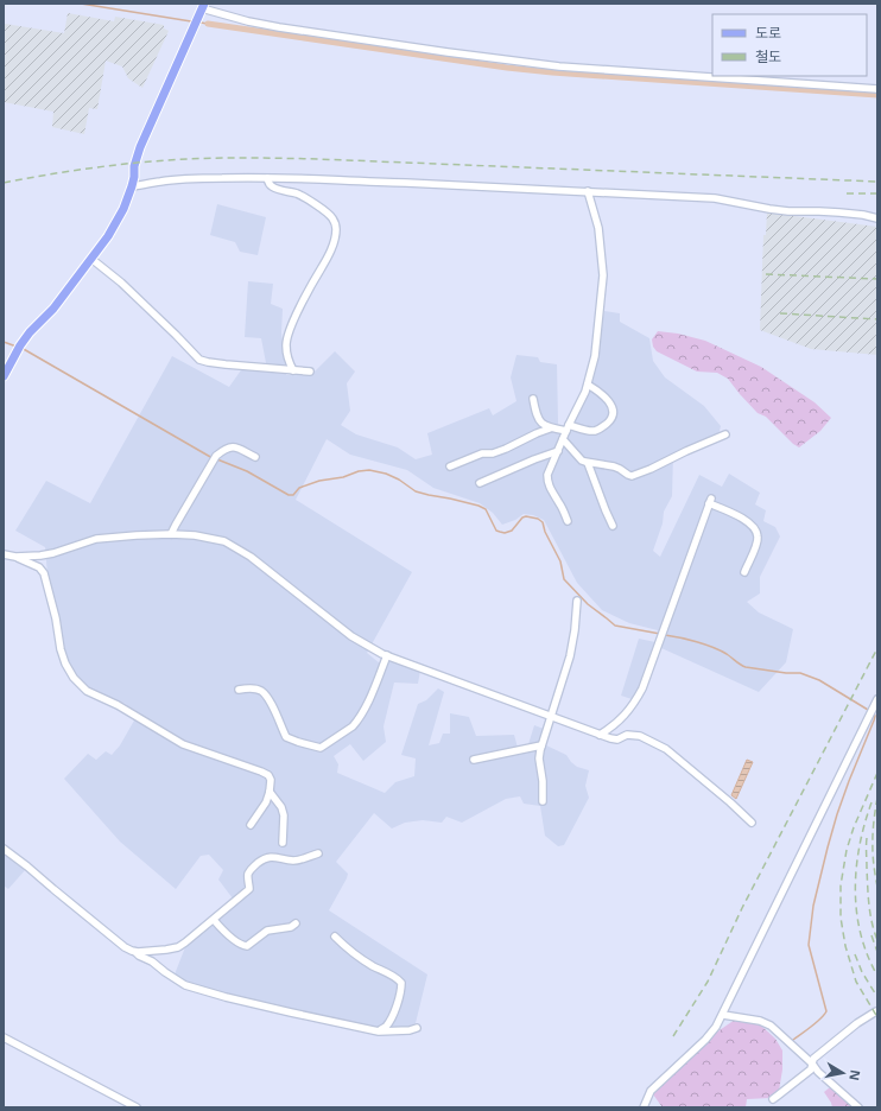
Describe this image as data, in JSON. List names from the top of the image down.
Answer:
{
  "legend": ["도로", "철도"],
  "north": "right"
}
